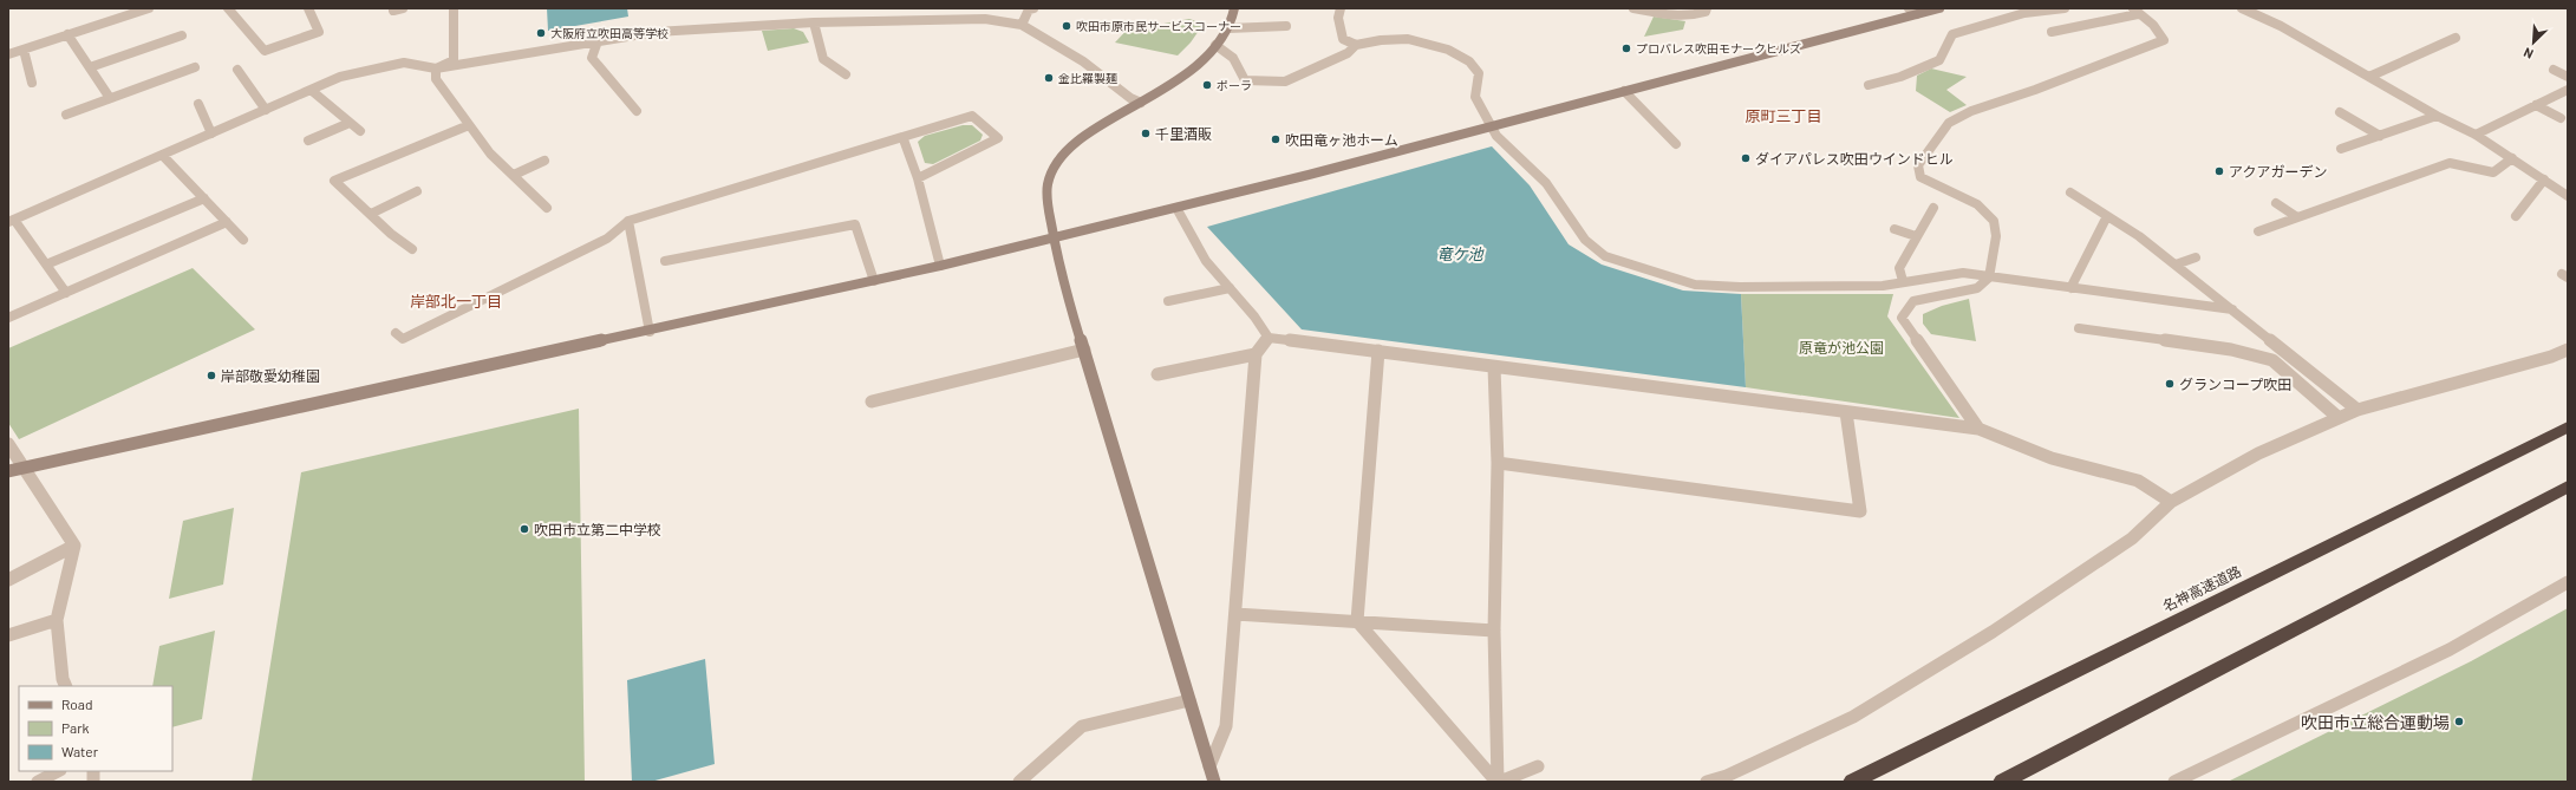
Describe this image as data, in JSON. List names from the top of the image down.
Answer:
{
  "streets": {
    "highway": ["名神高速道路"]
  },
  "districts": ["原町三丁目", "岸部北一丁目"],
  "water": ["竜ケ池"],
  "parks": ["原竜が池公園"],
  "places": [
    "吹田市原市民サービスコーナー",
    "大阪府立吹田高等学校",
    "プロパレス吹田モナークヒルズ",
    "金比羅製麺",
    "ポーラ",
    "千里酒販",
    "吹田竜ヶ池ホーム",
    "ダイアパレス吹田ウインドヒル",
    "アクアガーデン",
    "岸部敬愛幼稚園",
    "グランコープ吹田",
    "吹田市立第二中学校",
    "吹田市立総合運動場"
  ],
  "legend": ["Road", "Park", "Water"],
  "north": "bottom left"
}
